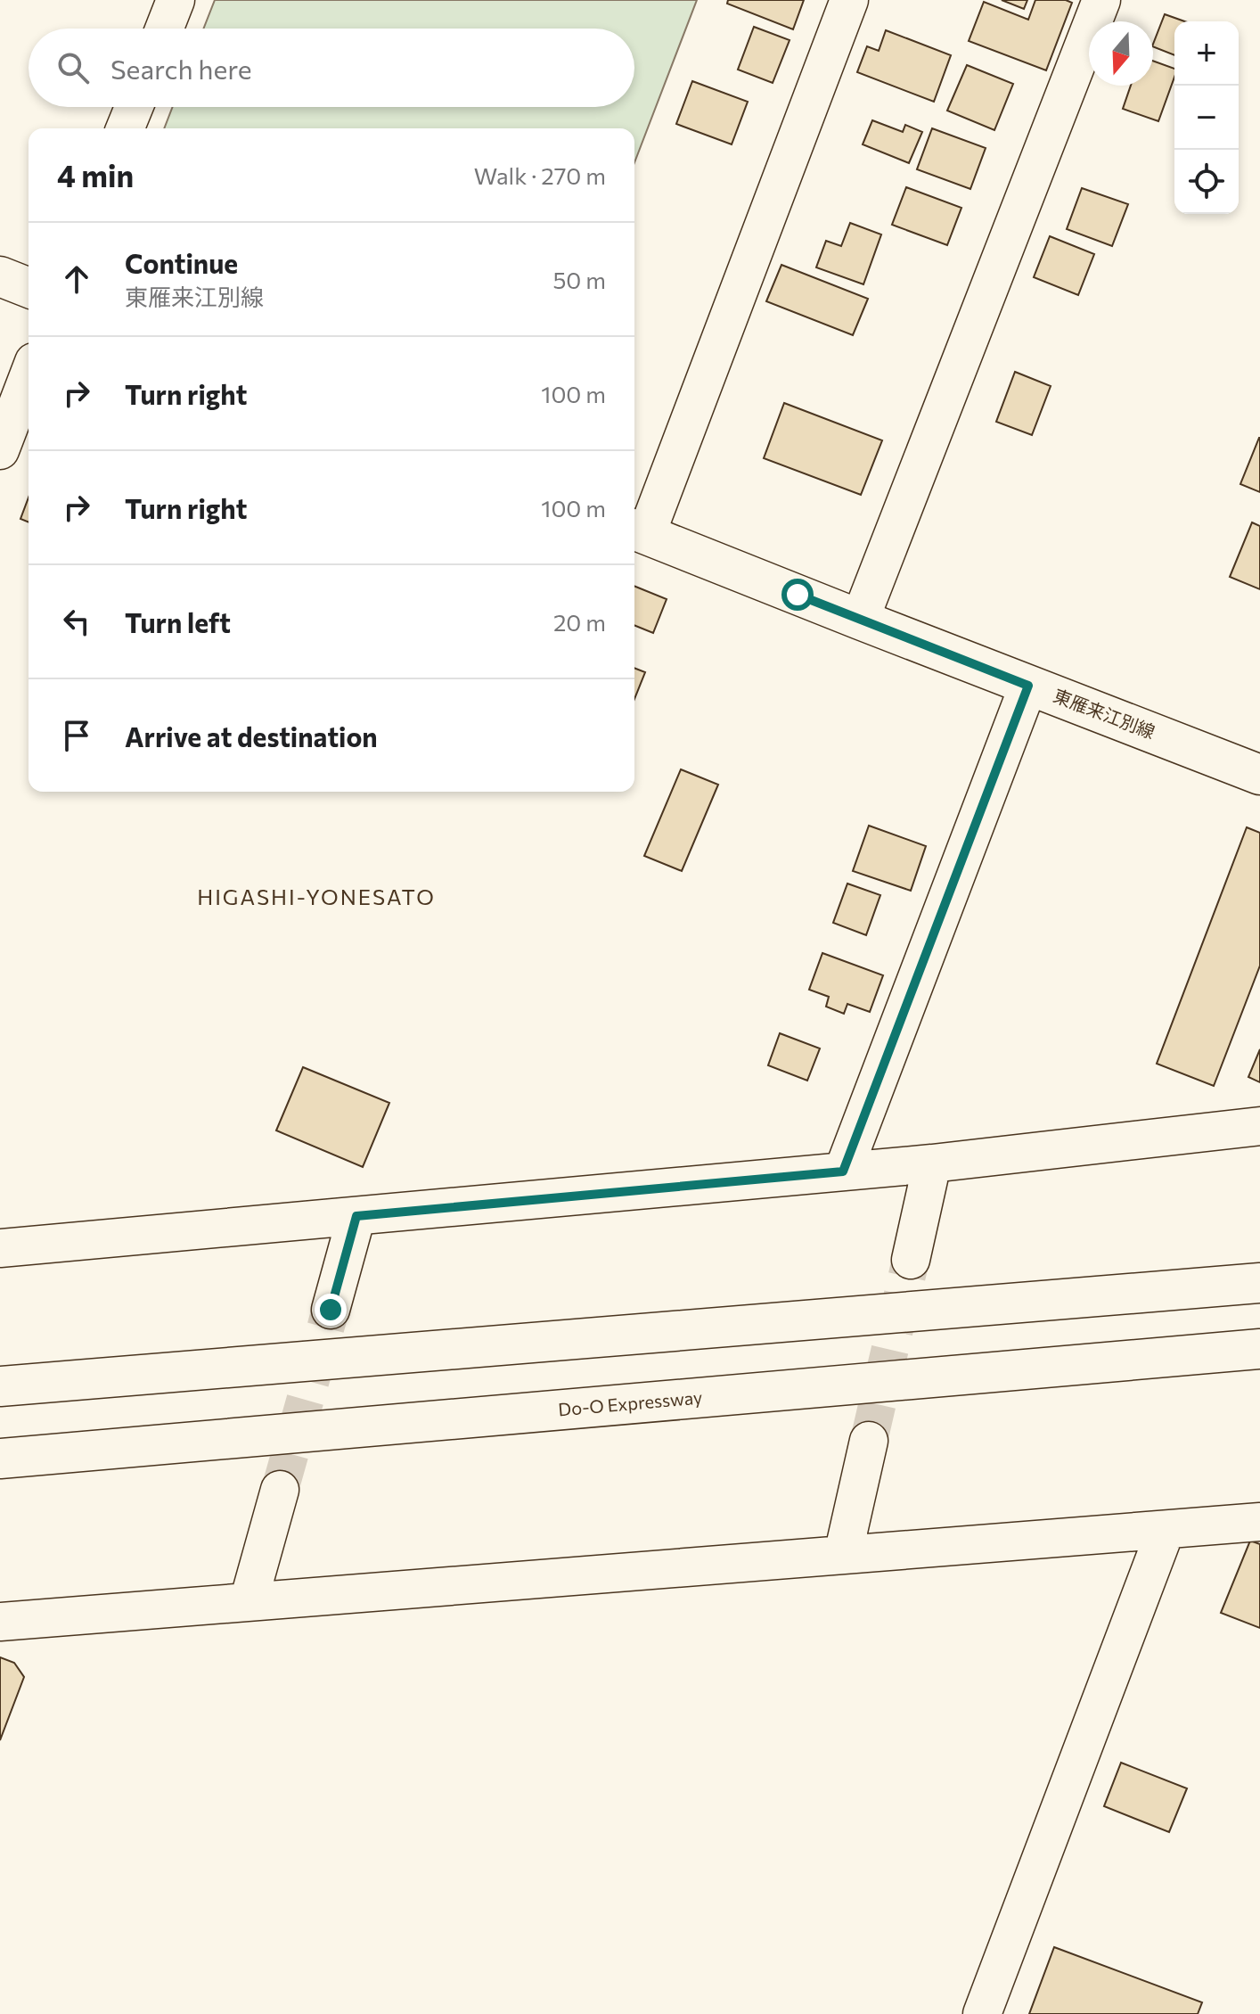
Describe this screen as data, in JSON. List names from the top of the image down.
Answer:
{
  "streets": {
    "main road": ["東雁来江別線", "Do-O Expressway"]
  },
  "districts": ["HIGASHI-YONESATO"],
  "north": "bottom",
  "page": {
    "map_buttons": ["+", "−"],
    "search": "Search here",
    "heading": ["4 min", "Walk · 270 m"],
    "list": [
      ["Continue", "東雁来江別線", "50 m"],
      ["Turn right", "100 m"],
      ["Turn right", "100 m"],
      ["Turn left", "20 m"],
      "Arrive at destination"
    ]
  }
}
